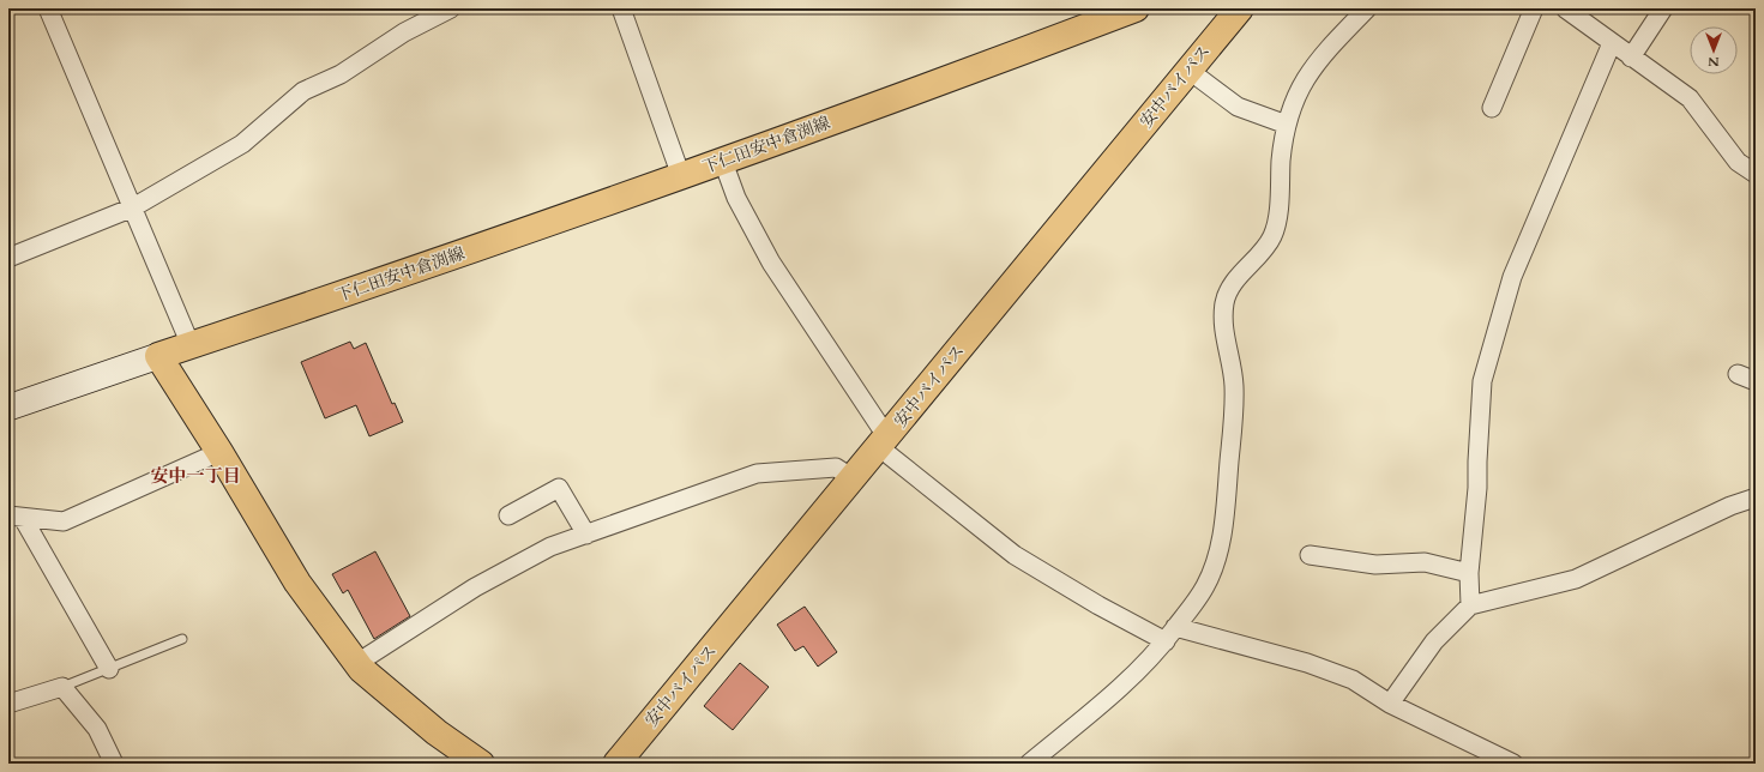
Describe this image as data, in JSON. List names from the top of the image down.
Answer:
{
  "streets": {
    "main road": ["安中バイパス", "下仁田安中倉渕線"]
  },
  "districts": ["安中一丁目"],
  "north": "bottom"
}
